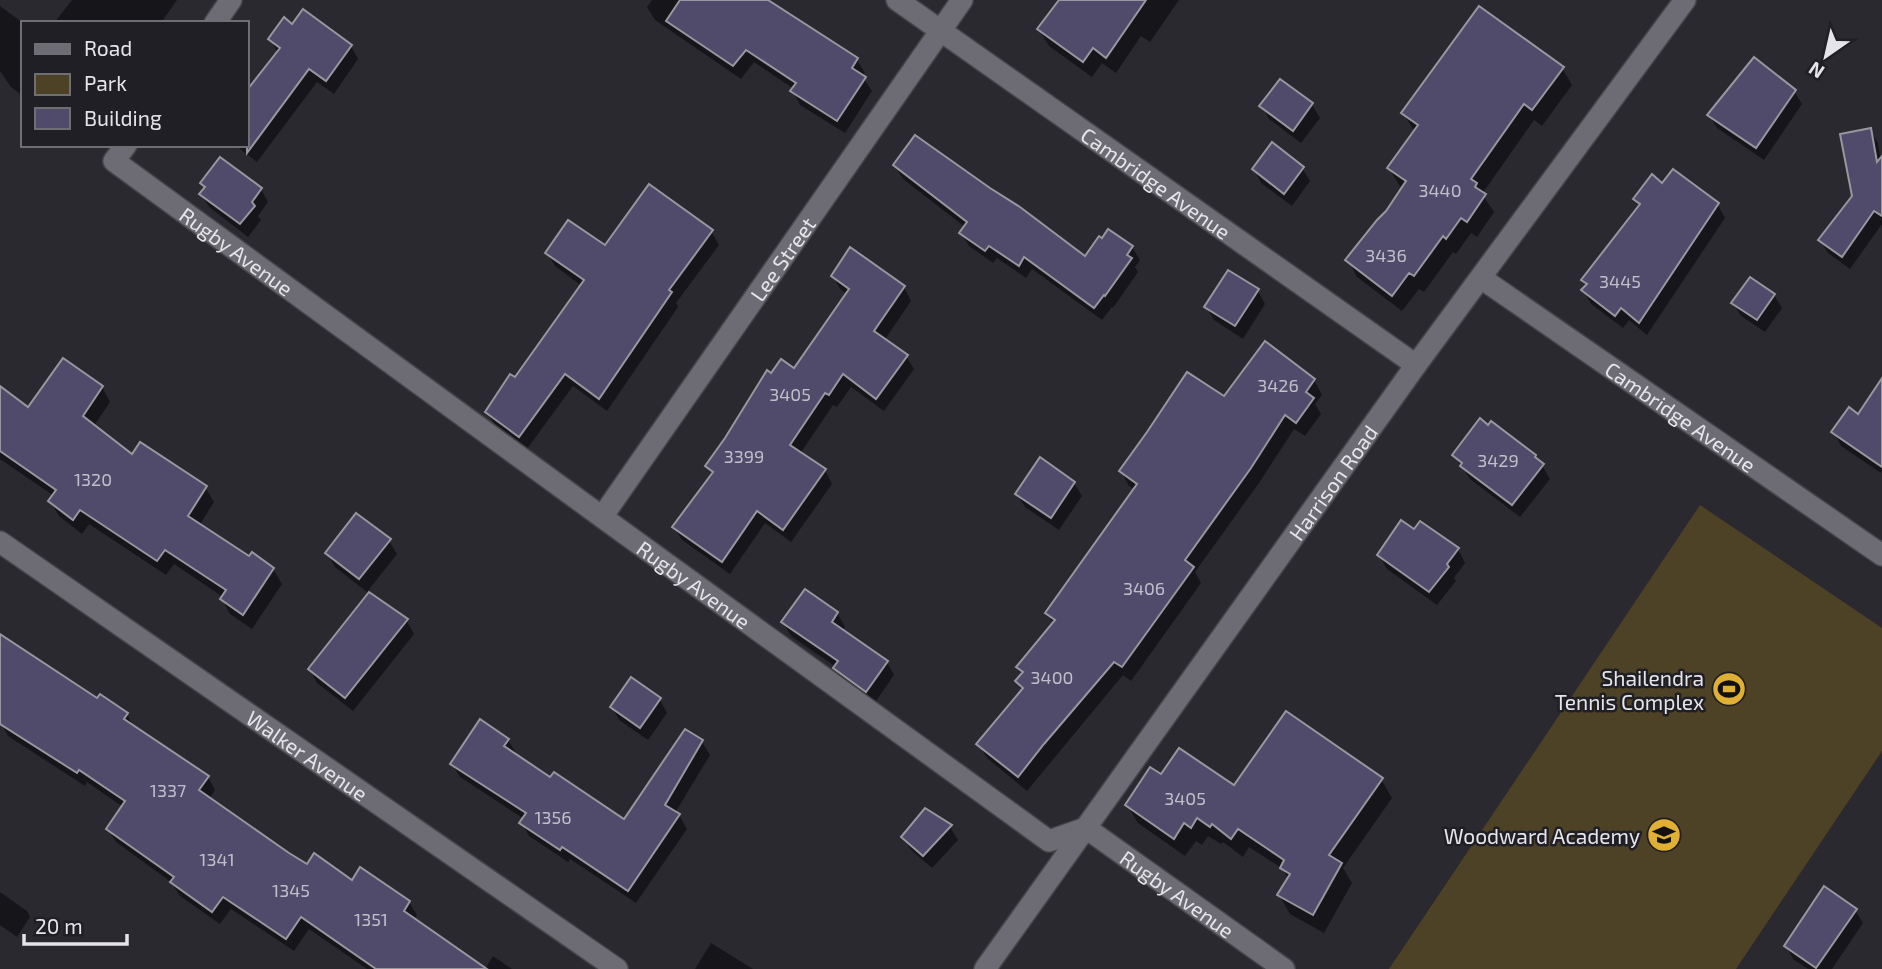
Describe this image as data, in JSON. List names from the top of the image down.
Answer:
{
  "streets": {
    "street": [
      "Cambridge Avenue",
      "Rugby Avenue",
      "Lee Street",
      "Harrison Road",
      "Walker Avenue"
    ]
  },
  "crossings": [
    ["Cambridge Avenue", "Lee Street"],
    ["Cambridge Avenue", "Harrison Road"],
    ["Rugby Avenue", "Lee Street"],
    ["Rugby Avenue", "Harrison Road"]
  ],
  "places": {
    "sports": ["Shailendra Tennis Complex"],
    "school or university": ["Woodward Academy"]
  },
  "house_numbers": [
    "3440",
    "3436",
    "3445",
    "3426",
    "3405",
    "3399",
    "3429",
    "1320",
    "3406",
    "3400",
    "1337",
    "3405",
    "1356",
    "1341",
    "1345",
    "1351"
  ],
  "legend": ["Road", "Park", "Building"],
  "scale_bar": "20 m",
  "north": "bottom left"
}
